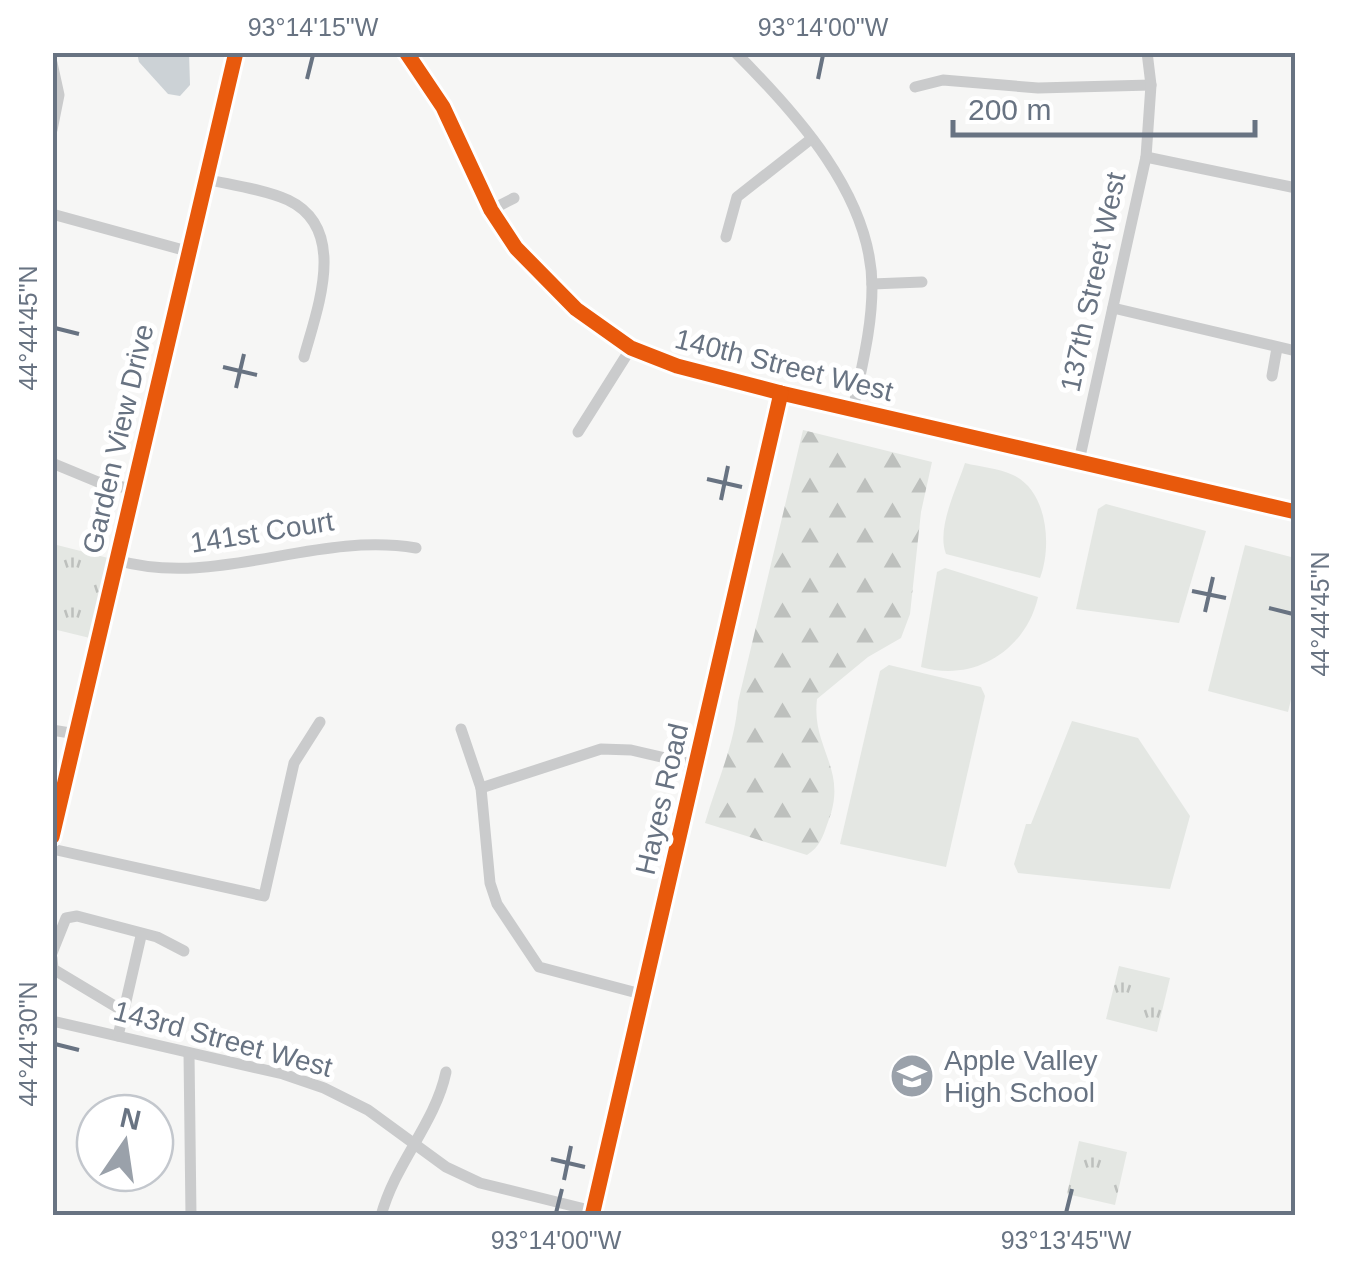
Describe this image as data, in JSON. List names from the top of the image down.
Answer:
{
  "streets": {
    "street": [
      "137th Street West",
      "140th Street West",
      "Garden View Drive",
      "141st Court",
      "Hayes Road",
      "143rd Street West"
    ]
  },
  "crossings": [
    ["137th Street West", "140th Street West"],
    ["140th Street West", "Hayes Road"],
    ["Garden View Drive", "141st Court"],
    ["Hayes Road", "143rd Street West"]
  ],
  "places": {
    "school or university": ["Apple Valley High School"]
  },
  "scale_bar": "200 m",
  "north": "top",
  "coordinates": [
    "93°14'15\"W",
    "93°14'00\"W",
    "44°44'45\"N",
    "44°44'30\"N",
    "93°13'45\"W"
  ]
}
